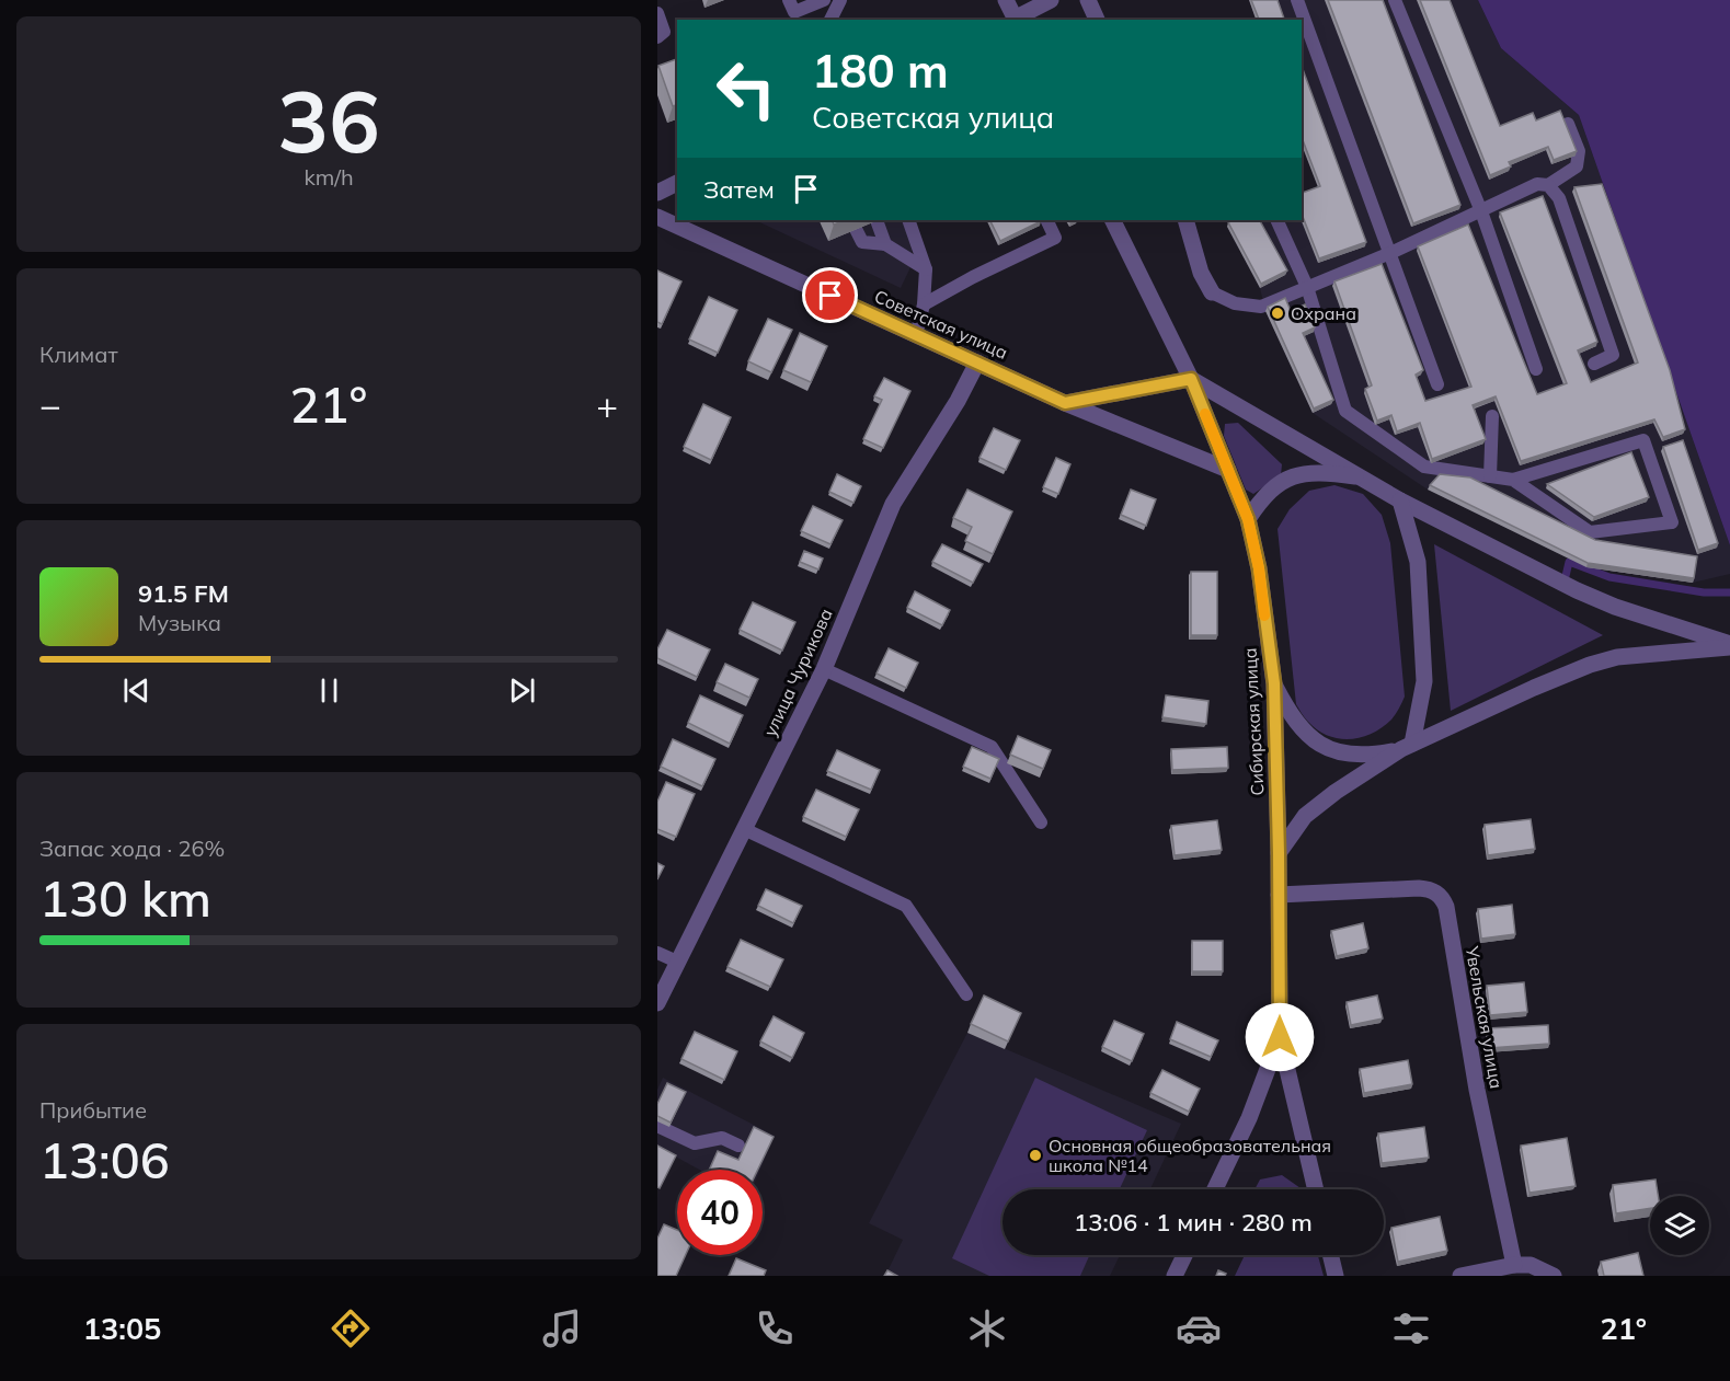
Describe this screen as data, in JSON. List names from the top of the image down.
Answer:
{
  "streets": {
    "street": [
      "Советская улица",
      "улица Чурикова",
      "Сибирская улица",
      "Увельская улица"
    ]
  },
  "crossings": [
    ["Советская улица", "улица Чурикова"],
    ["Советская улица", "Сибирская улица"],
    ["Сибирская улица", "Увельская улица"]
  ],
  "places": ["Охрана", "Основная общеобразовательная школа №14"],
  "page": {
    "tile": [
      ["36", "km/h"],
      "Климат",
      ["Запас хода · 26%", "130 km"],
      ["Прибытие", "13:06"]
    ],
    "turn": ["180 m", "Советская улица"],
    "then": "Затем",
    "heat": ["−", "21°", "+"],
    "song": ["91.5 FM", "Музыка"],
    "limit": "40",
    "trip": "13:06 · 1 мин · 280 m",
    "tabs": ["13:05", "21°"]
  }
}
